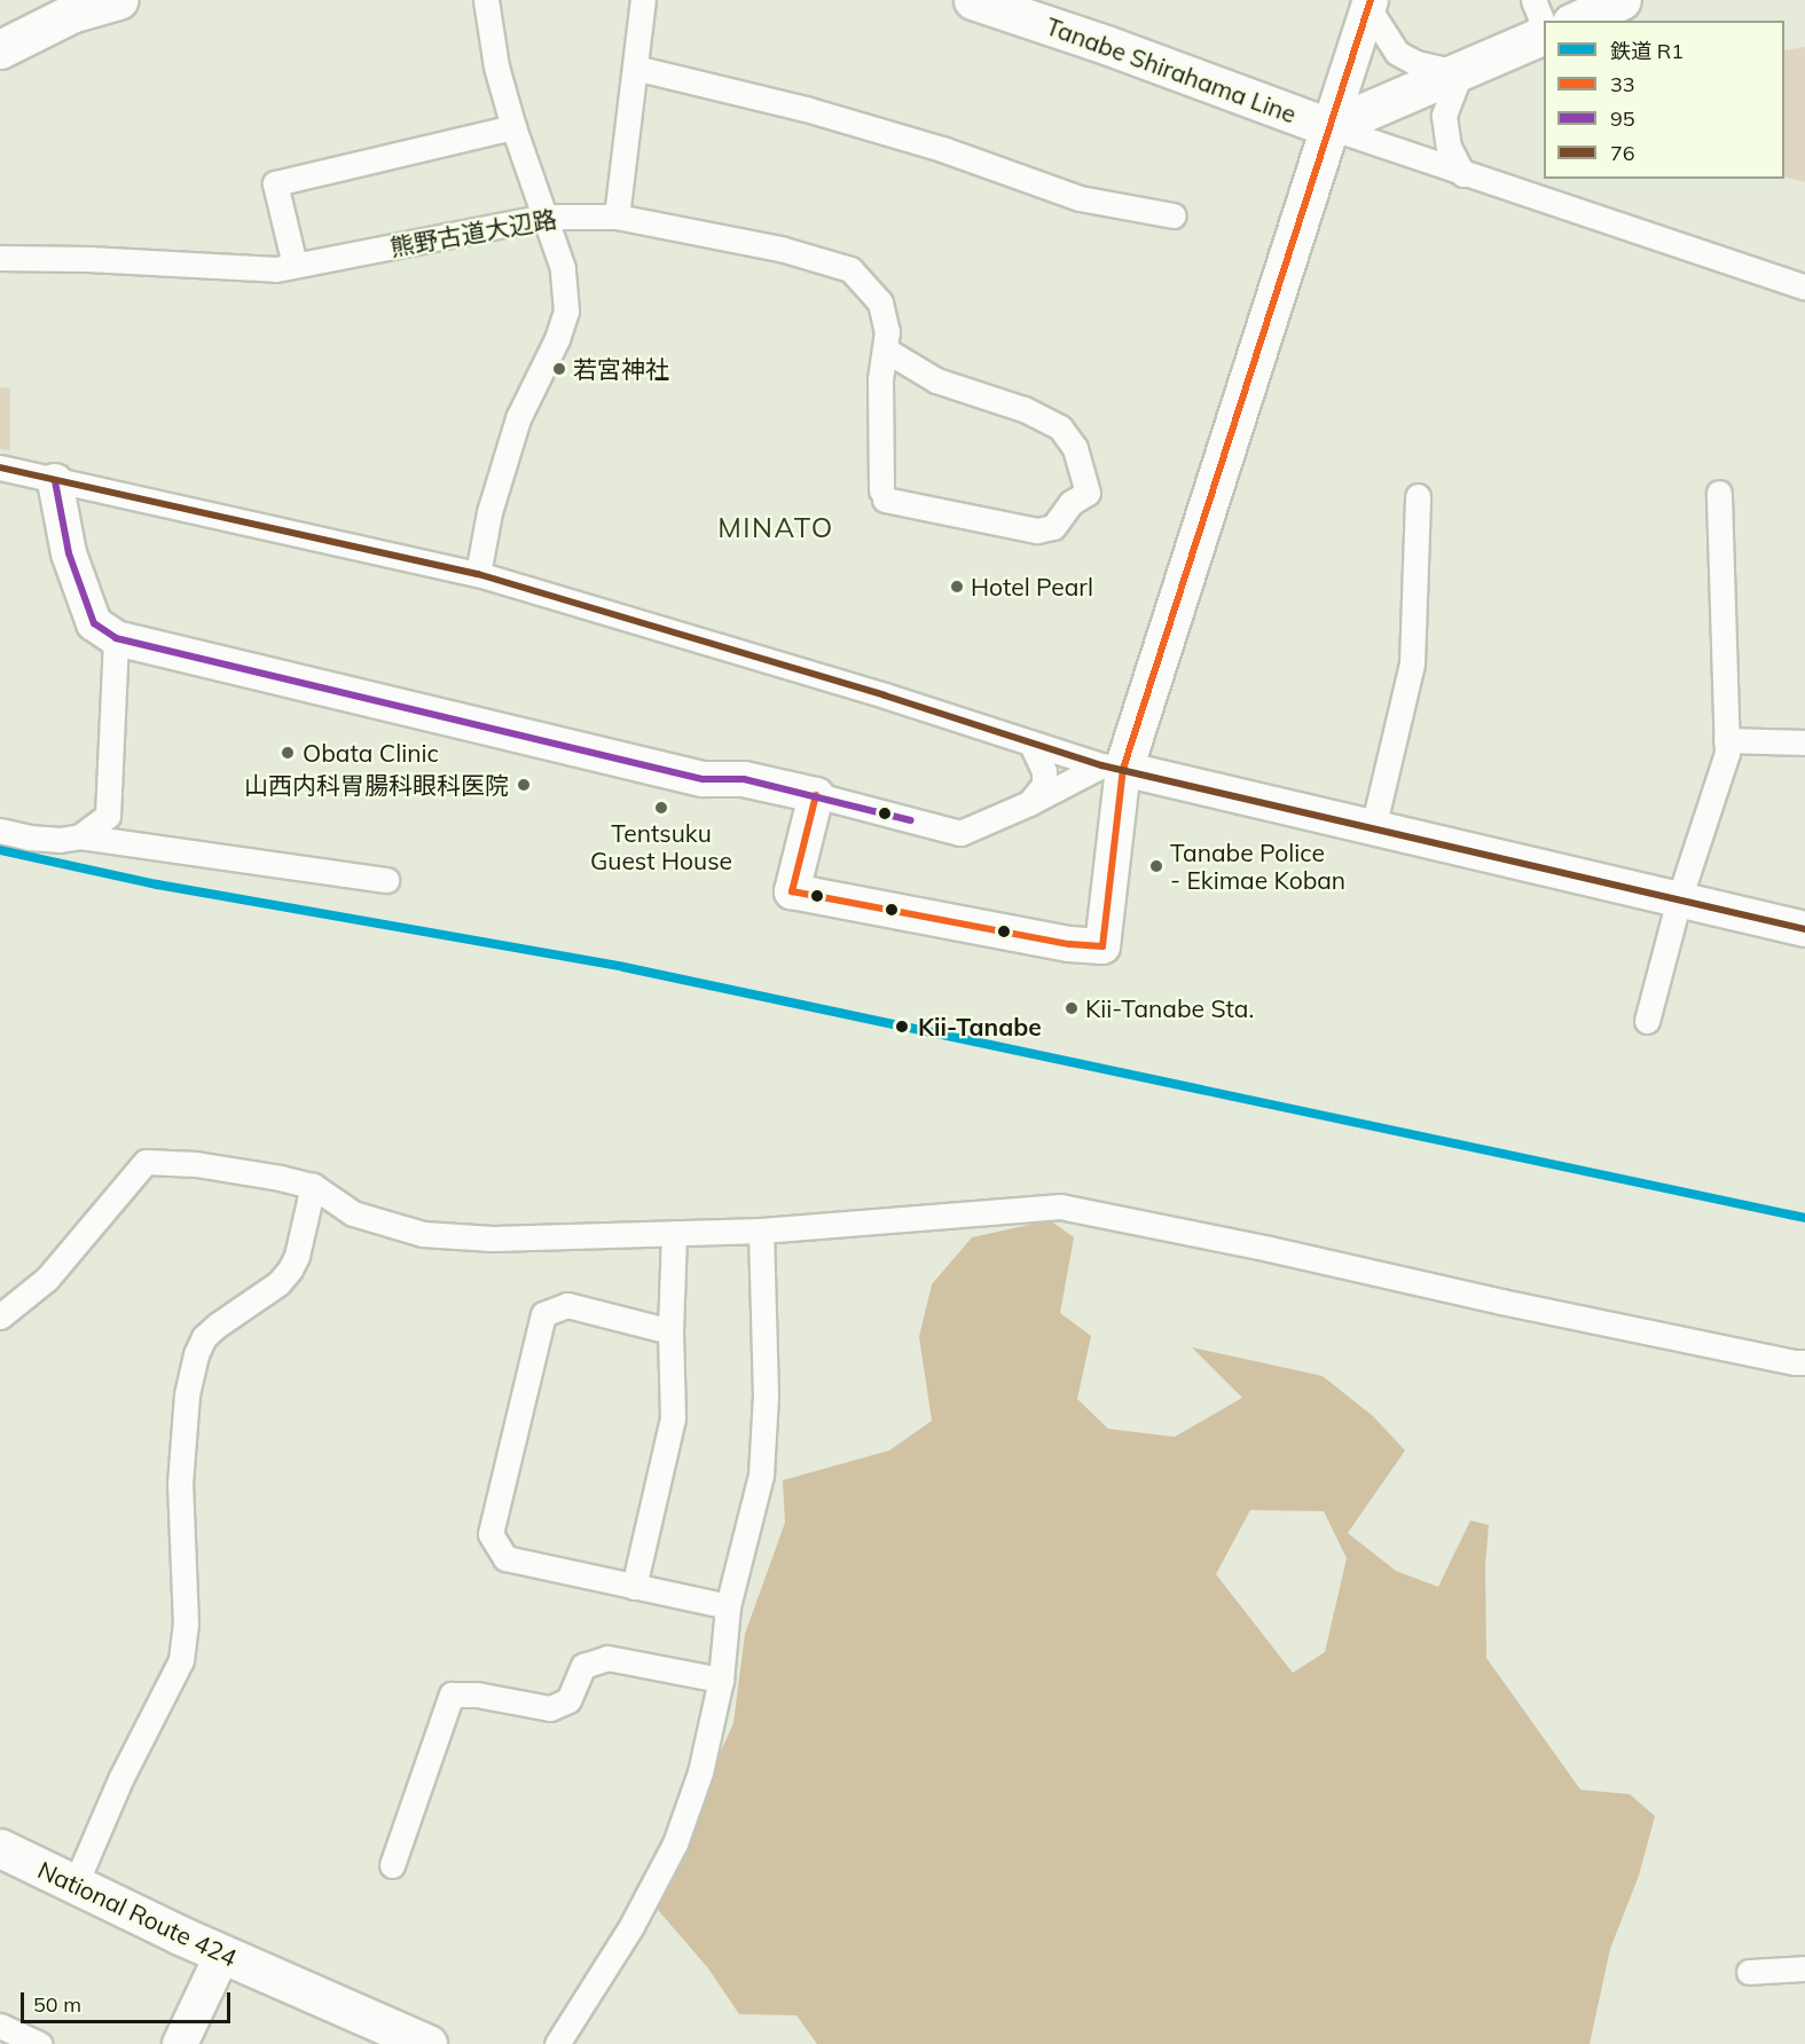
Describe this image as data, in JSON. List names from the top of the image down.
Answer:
{
  "streets": {
    "main road": ["Tanabe Shirahama Line", "National Route 424"],
    "street": ["熊野古道大辺路"]
  },
  "districts": ["MINATO"],
  "places": [
    "若宮神社",
    "Hotel Pearl",
    "Obata Clinic",
    "山西内科胃腸科眼科医院",
    "Tentsuku Guest House",
    "Tanabe Police - Ekimae Koban",
    "Kii-Tanabe Sta.",
    "Kii-Tanabe"
  ],
  "lines": [
    "transit line 33",
    "transit line 76",
    "transit line 95",
    "rail line R1"
  ],
  "legend": [
    "鉄道 R1",
    "33",
    "95",
    "76"
  ],
  "scale_bar": "50 m"
}
